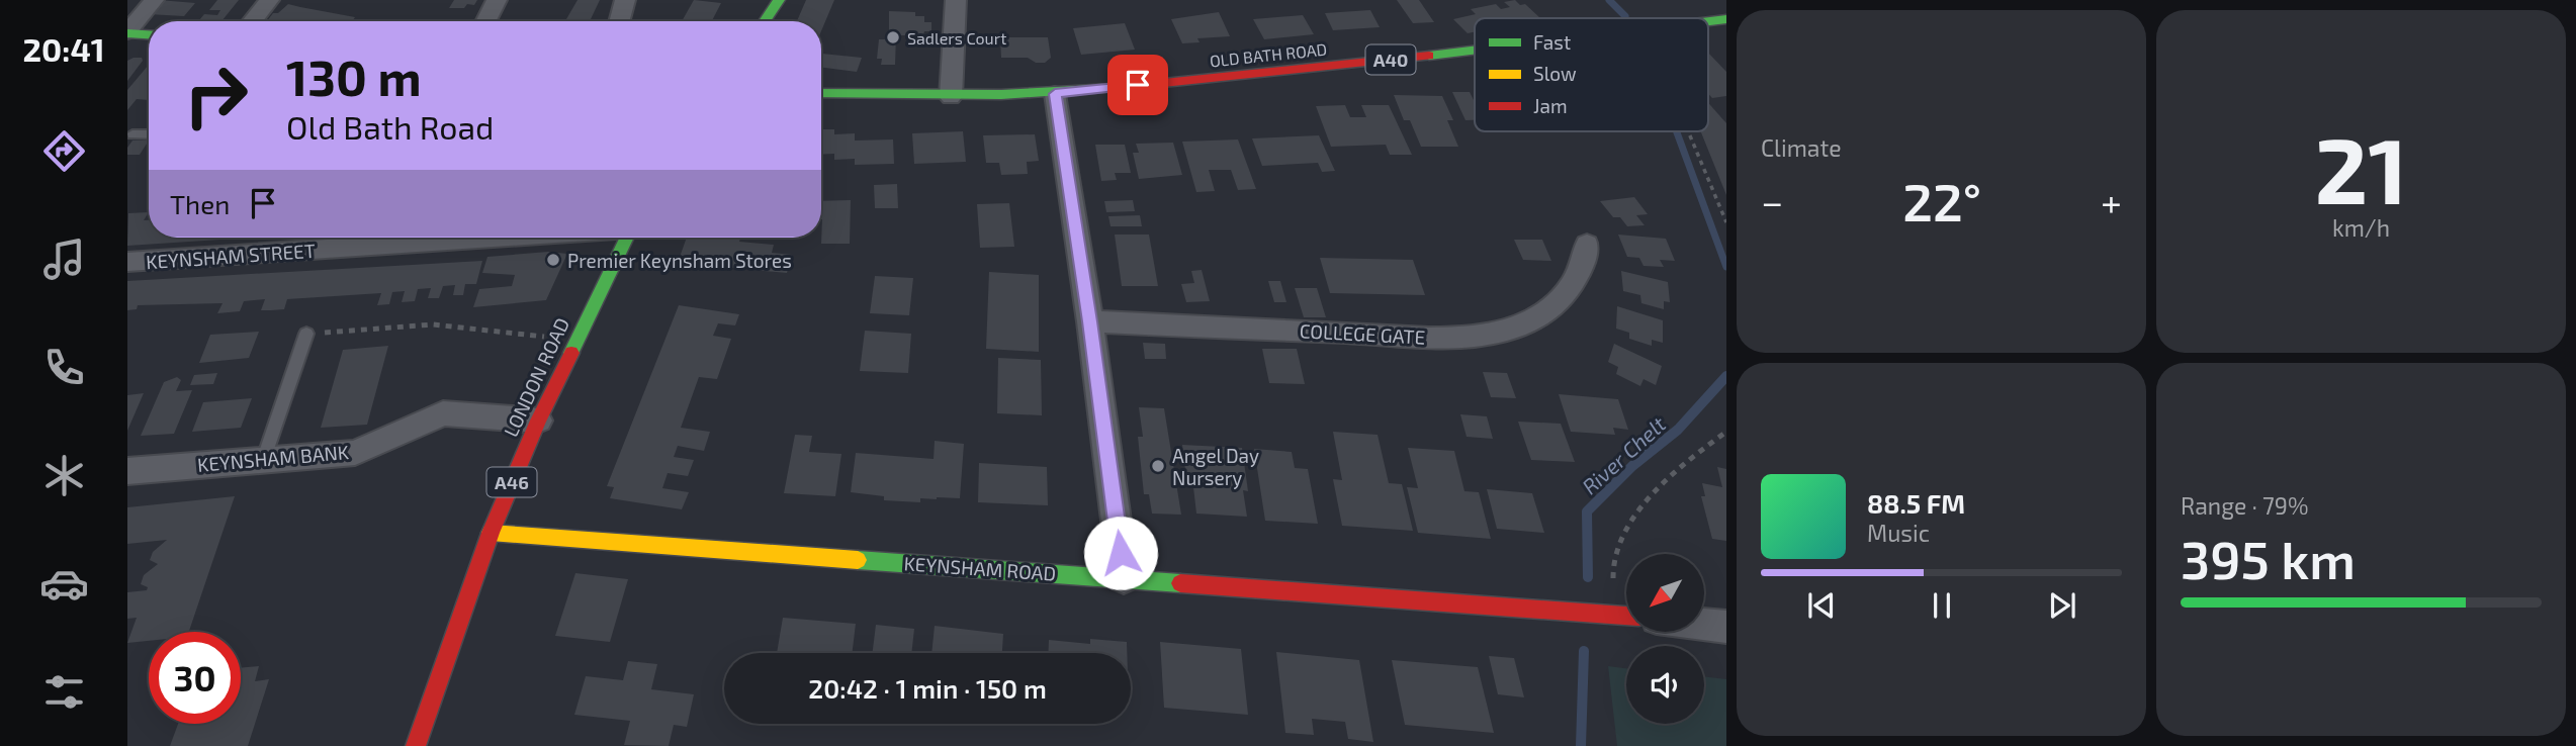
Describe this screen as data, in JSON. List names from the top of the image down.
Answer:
{
  "streets": {
    "main road": [
      "OLD BATH ROAD",
      "A40",
      "LONDON ROAD",
      "A46",
      "KEYNSHAM ROAD"
    ],
    "street": ["KEYNSHAM STREET", "COLLEGE GATE", "KEYNSHAM BANK"]
  },
  "crossings": [
    ["LONDON ROAD", "KEYNSHAM BANK"],
    ["LONDON ROAD", "KEYNSHAM ROAD"]
  ],
  "water": ["River Chelt"],
  "places": ["Sadlers Court", "Premier Keynsham Stores", "Angel Day Nursery"],
  "legend": ["Fast", "Slow", "Jam"],
  "north": "bottom left",
  "page": {
    "tabs": "20:41",
    "tile": [
      "Climate",
      ["21", "km/h"],
      ["Range · 79%", "395 km"]
    ],
    "turn": ["130 m", "Old Bath Road"],
    "then": "Then",
    "heat": ["−", "22°", "+"],
    "song": ["88.5 FM", "Music"],
    "limit": "30",
    "trip": "20:42 · 1 min · 150 m"
  }
}
